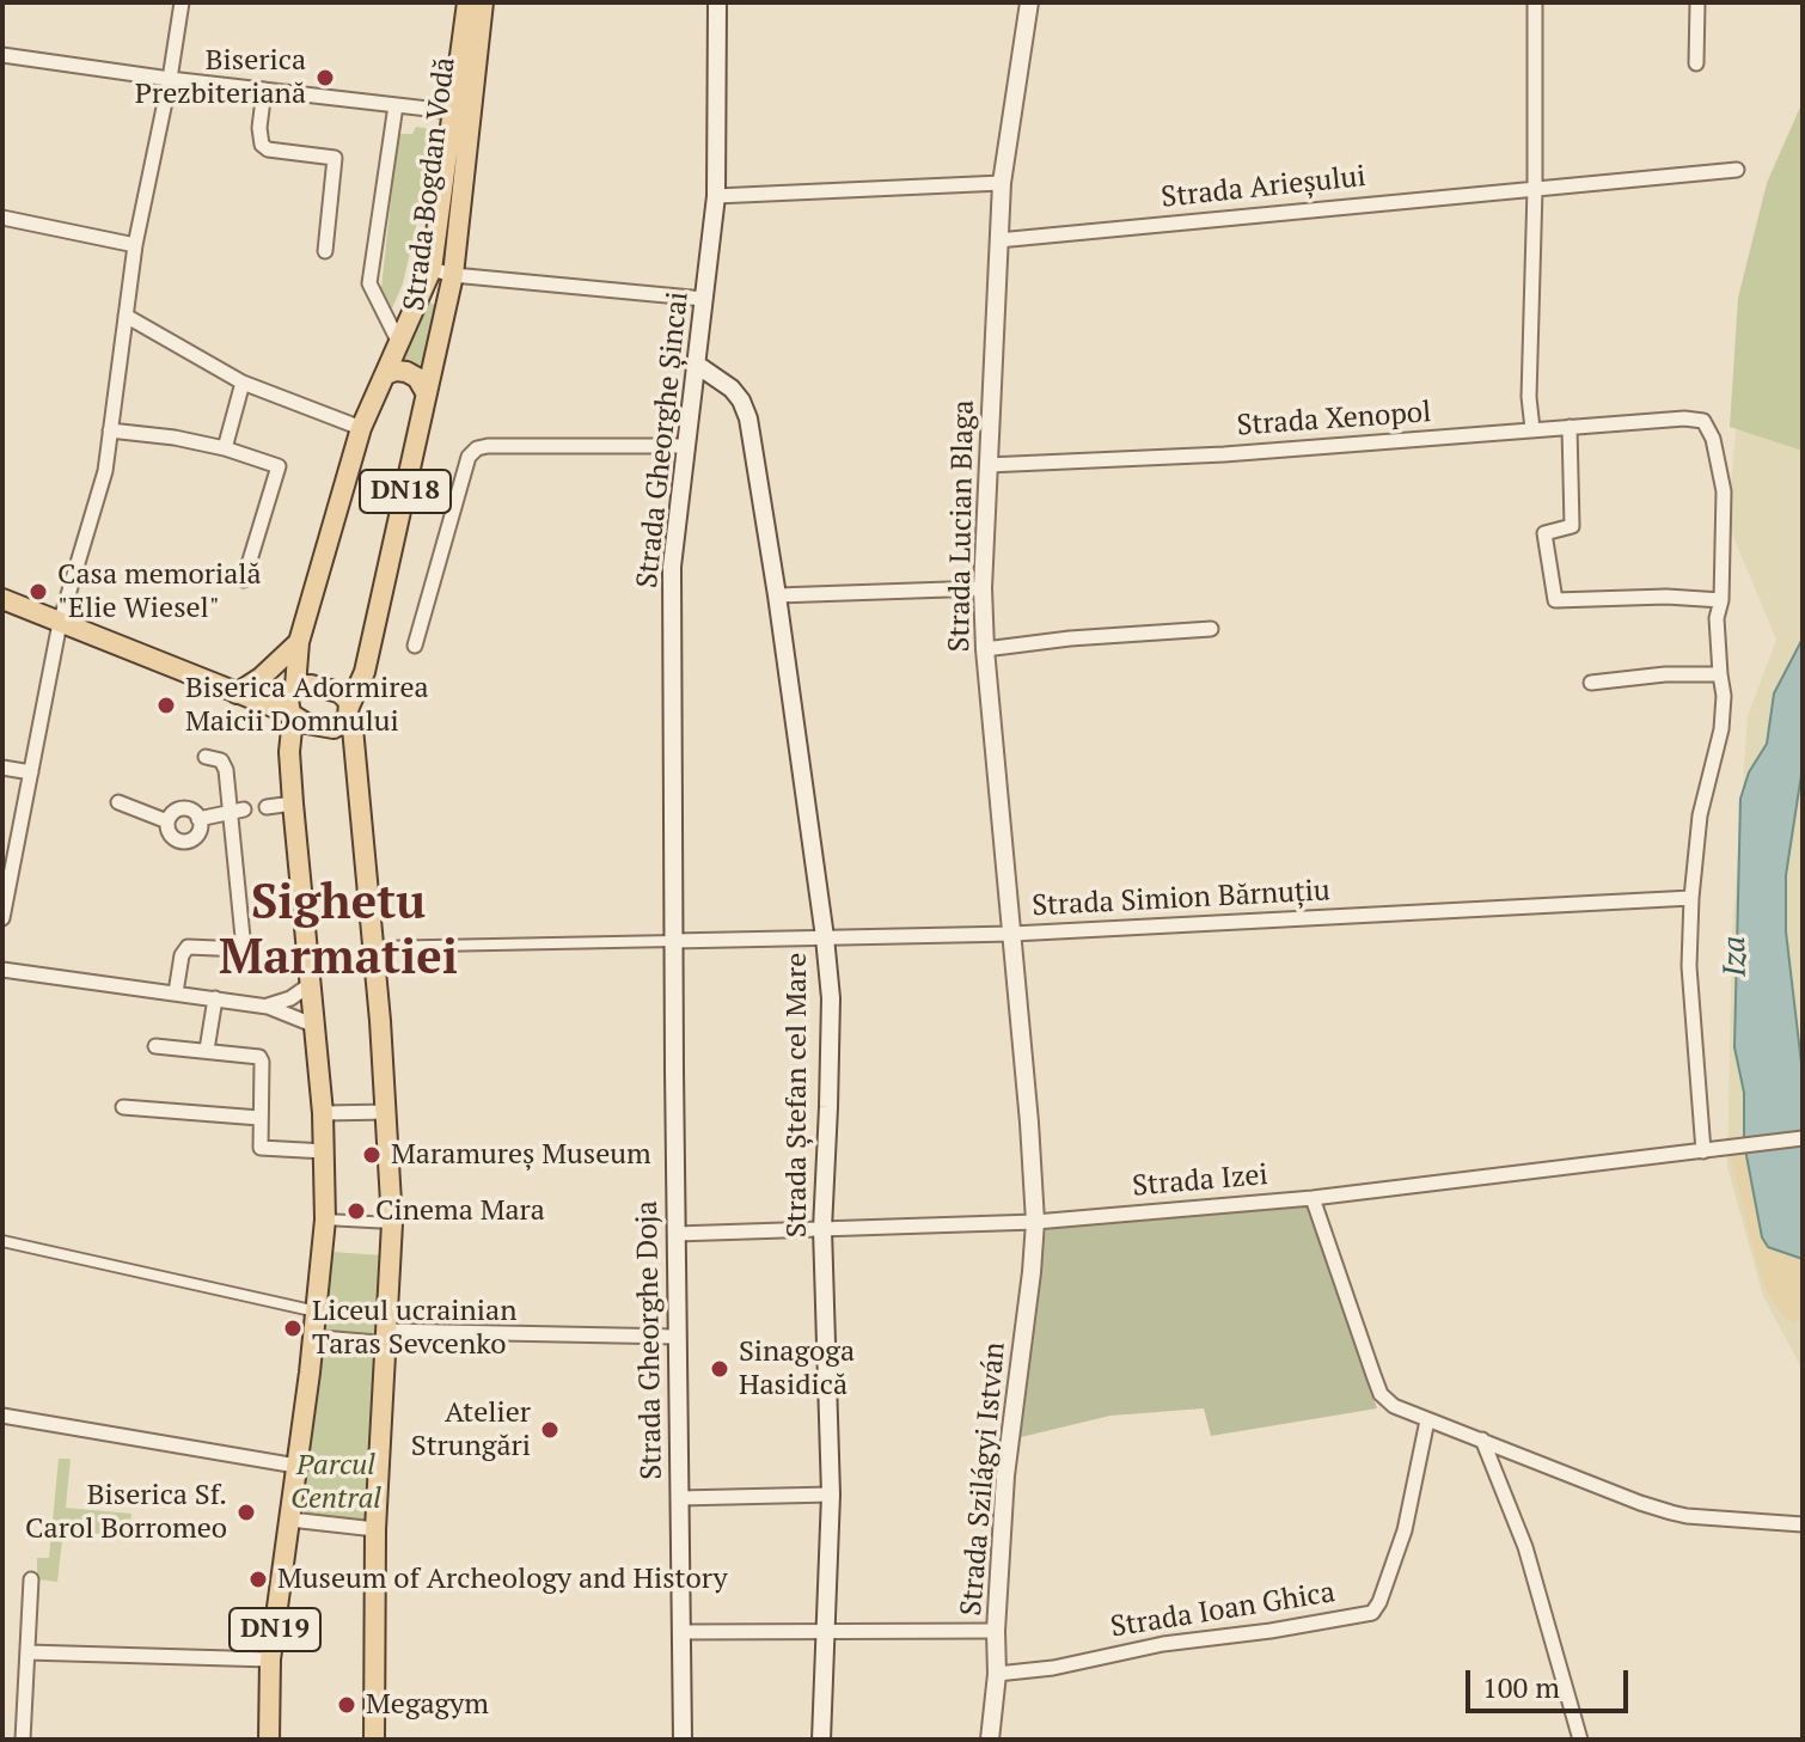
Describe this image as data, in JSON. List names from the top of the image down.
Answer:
{
  "streets": {
    "main road": [
      "Strada Bogdan Vodă",
      "Strada Gheorghe Șincai",
      "DN18",
      "Strada Lucian Blaga",
      "Strada Ștefan cel Mare",
      "Strada Gheorghe Doja",
      "Strada Szilágyi István",
      "DN19"
    ],
    "street": [
      "Strada Arieșului",
      "Strada Xenopol",
      "Strada Simion Bărnuțiu",
      "Strada Izei",
      "Strada Ioan Ghica"
    ]
  },
  "crossings": [
    ["Strada Bogdan Vodă", "DN18"],
    ["Strada Bogdan Vodă", "DN19"],
    ["Strada Arieșului", "Strada Lucian Blaga"],
    ["Strada Xenopol", "Strada Lucian Blaga"],
    ["Strada Gheorghe Șincai", "Strada Simion Bărnuțiu"],
    ["Strada Gheorghe Șincai", "Strada Ștefan cel Mare"],
    ["Strada Gheorghe Șincai", "Strada Gheorghe Doja"],
    ["DN18", "DN19"],
    ["Strada Lucian Blaga", "Strada Simion Bărnuțiu"],
    ["Strada Lucian Blaga", "Strada Izei"],
    ["Strada Lucian Blaga", "Strada Szilágyi István"],
    ["Strada Simion Bărnuțiu", "Strada Ștefan cel Mare"],
    ["Strada Simion Bărnuțiu", "Strada Gheorghe Doja"],
    ["Strada Ștefan cel Mare", "Strada Izei"],
    ["Strada Izei", "Strada Gheorghe Doja"],
    ["Strada Izei", "Strada Szilágyi István"],
    ["Strada Szilágyi István", "Strada Ioan Ghica"]
  ],
  "districts": ["Sighetu Marmatiei"],
  "water": ["Iza"],
  "parks": ["Parcul Central"],
  "places": [
    "Biserica Prezbiteriană",
    "Casa memorială \"Elie Wiesel\"",
    "Biserica Adormirea Maicii Domnului",
    "Maramureș Museum",
    "Cinema Mara",
    "Liceul ucrainian Taras Sevcenko",
    "Sinagoga Hasidică",
    "Atelier Strungări",
    "Biserica Sf. Carol Borromeo",
    "Museum of Archeology and History",
    "Megagym"
  ],
  "scale_bar": "100 m"
}
